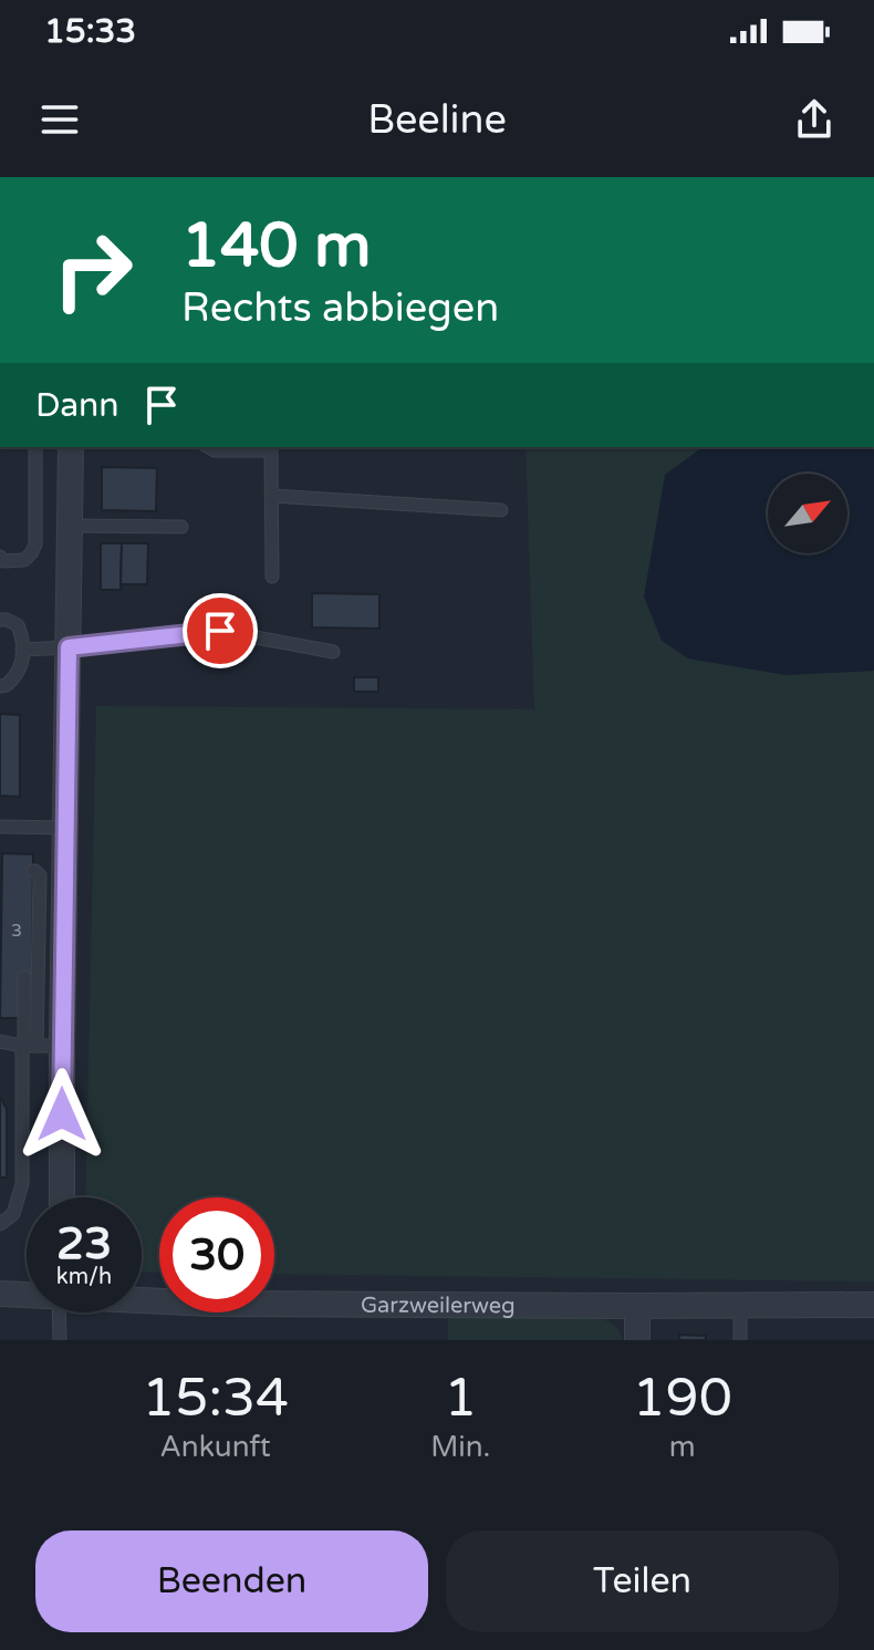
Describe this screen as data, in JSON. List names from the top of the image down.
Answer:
{
  "streets": {
    "street": ["Garzweilerweg"]
  },
  "house_numbers": ["3"],
  "north": "top right",
  "page": {
    "status": "15:33",
    "header": "Beeline",
    "turn": ["140 m", "Rechts abbiegen"],
    "then": "Dann",
    "speed": "23 km/h",
    "limit": "30",
    "eta": [
      "15:34",
      "Ankunft",
      "1",
      "Min.",
      "190",
      "m"
    ],
    "buttons": ["Beenden", "Teilen"]
  }
}
